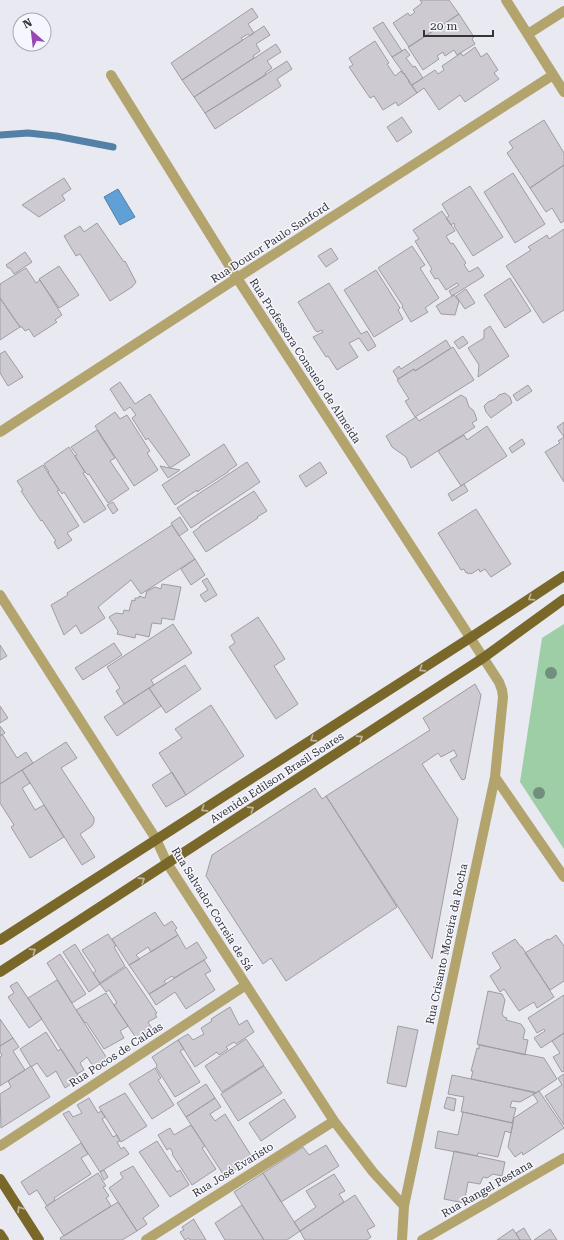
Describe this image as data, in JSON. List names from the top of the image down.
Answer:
{
  "streets": {
    "main road": ["Avenida Edilson Brasil Soares"],
    "street": [
      "Rua Doutor Paulo Sanford",
      "Rua Professora Consuelo de Almeida",
      "Rua Salvador Correia de Sá",
      "Rua Crisanto Moreira da Rocha",
      "Rua Pocos de Caldas",
      "Rua José Evaristo",
      "Rua Rangel Pestana"
    ]
  },
  "crossings": [
    ["Rua Doutor Paulo Sanford", "Rua Professora Consuelo de Almeida"],
    ["Rua Professora Consuelo de Almeida", "Avenida Edilson Brasil Soares"],
    ["Rua Professora Consuelo de Almeida", "Rua Crisanto Moreira da Rocha"],
    ["Avenida Edilson Brasil Soares", "Rua Salvador Correia de Sá"],
    ["Avenida Edilson Brasil Soares", "Rua Crisanto Moreira da Rocha"],
    ["Rua Salvador Correia de Sá", "Rua Crisanto Moreira da Rocha"],
    ["Rua Salvador Correia de Sá", "Rua Pocos de Caldas"],
    ["Rua Salvador Correia de Sá", "Rua José Evaristo"]
  ],
  "scale_bar": "20 m",
  "north": "top left"
}
